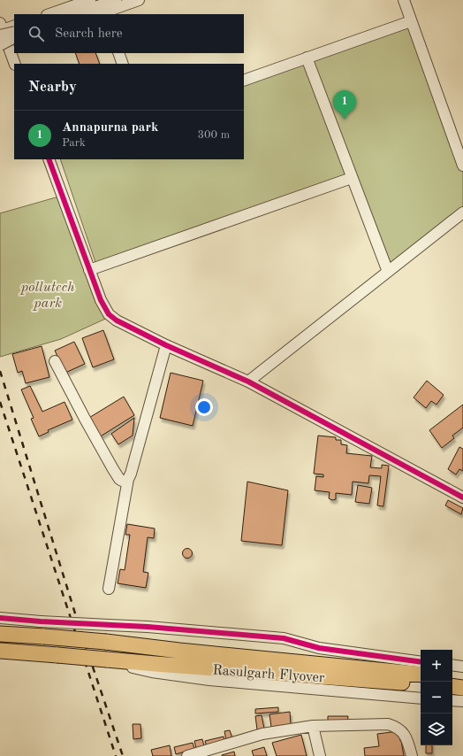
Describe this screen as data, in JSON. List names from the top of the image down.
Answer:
{
  "streets": {
    "highway": ["Rasulgarh Flyover"]
  },
  "parks": ["pollutech park"],
  "page": {
    "search": "Search here",
    "heading": "Nearby",
    "pins": "1",
    "list": [
      {
        "mark": "1",
        "name": "Annapurna park",
        "note": "Park",
        "value": "300 m"
      }
    ],
    "map_buttons": ["+", "−"]
  }
}
